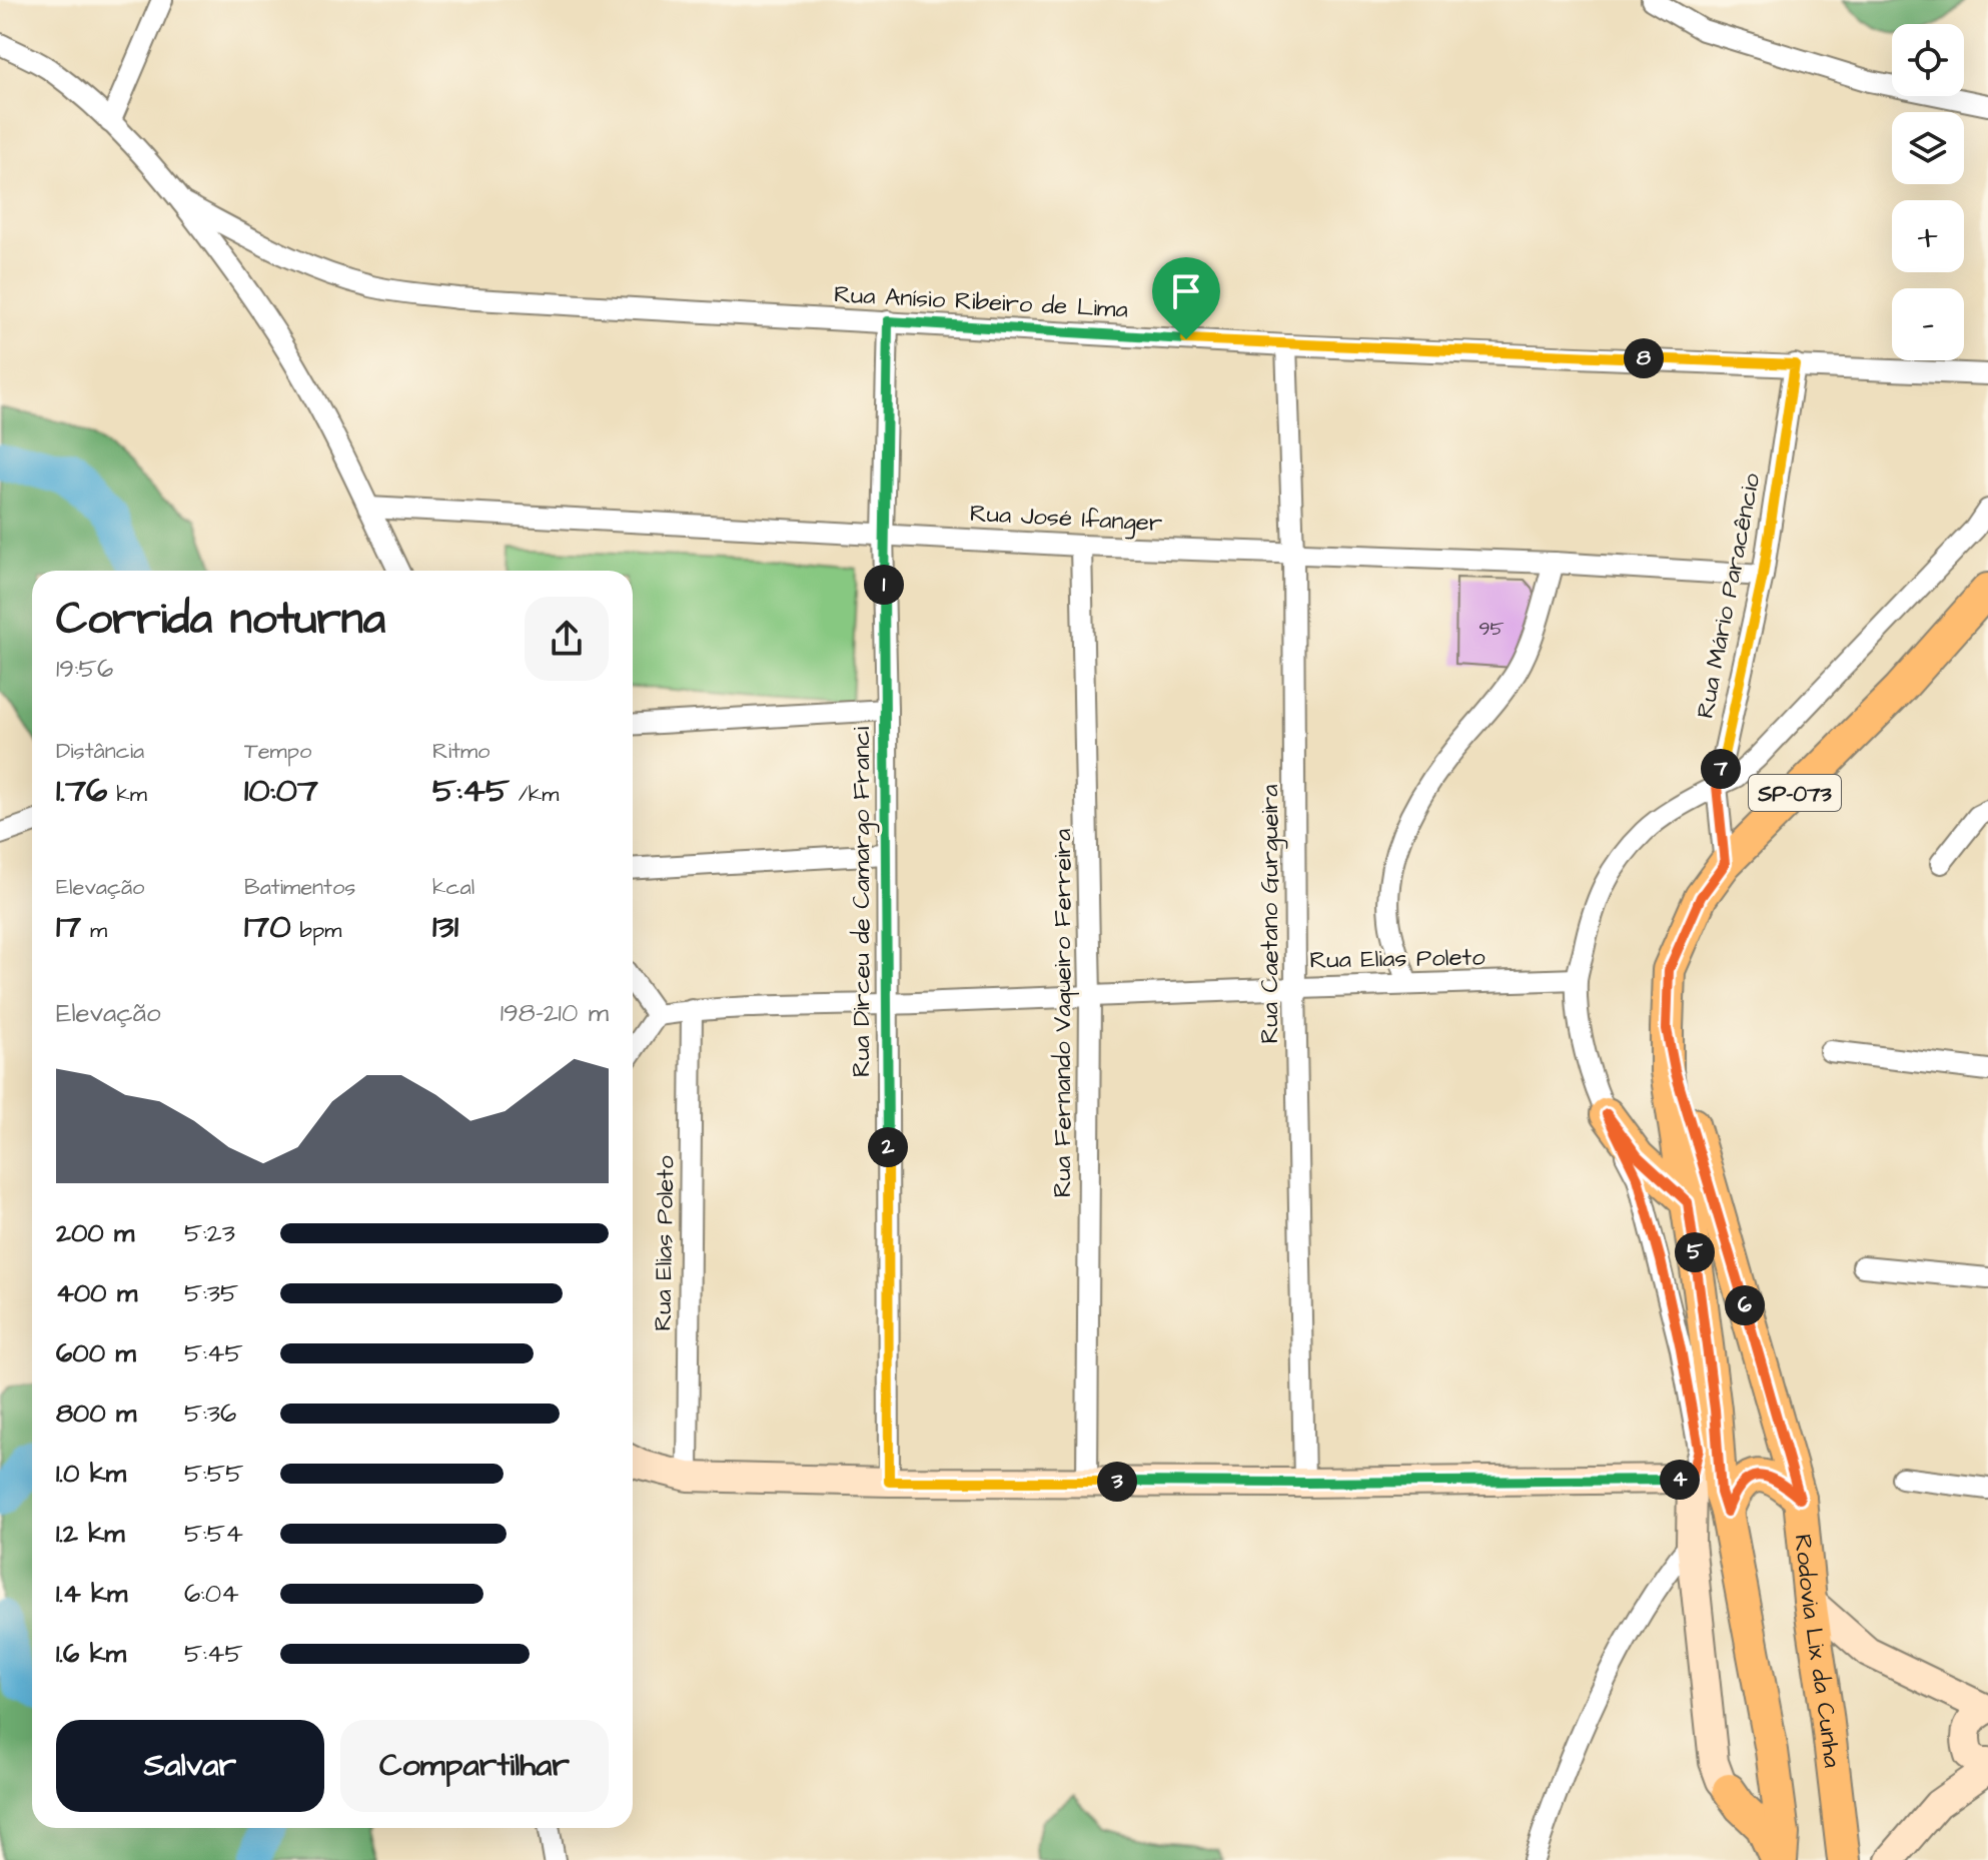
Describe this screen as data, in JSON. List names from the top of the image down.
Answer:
{
  "streets": {
    "main road": ["SP-073", "Rodovia Lix da Cunha"],
    "street": [
      "Rua Anísio Ribeiro de Lima",
      "Rua José Ifanger",
      "Rua Mário Paracêncio",
      "Rua Dirceu de Camargo Franci",
      "Rua Caetano Gurgueira",
      "Rua Elias Poleto",
      "Rua Fernando Vaqueiro Ferreira"
    ]
  },
  "crossings": [
    ["Rua Anísio Ribeiro de Lima", "Rua Mário Paracêncio"],
    ["Rua Anísio Ribeiro de Lima", "Rua Dirceu de Camargo Franci"],
    ["Rua Anísio Ribeiro de Lima", "Rua Caetano Gurgueira"],
    ["Rua José Ifanger", "Rua Mário Paracêncio"],
    ["Rua José Ifanger", "Rua Dirceu de Camargo Franci"],
    ["Rua José Ifanger", "Rua Caetano Gurgueira"],
    ["Rua José Ifanger", "Rua Fernando Vaqueiro Ferreira"],
    ["Rua Mário Paracêncio", "Rodovia Lix da Cunha"],
    ["Rua Dirceu de Camargo Franci", "Rua Elias Poleto"],
    ["Rua Caetano Gurgueira", "Rua Elias Poleto"],
    ["Rua Elias Poleto", "Rua Fernando Vaqueiro Ferreira"]
  ],
  "house_numbers": ["95"],
  "page": {
    "map_buttons": ["+", "−"],
    "pins": [
      "8",
      "1",
      "7",
      "2",
      "5",
      "6",
      "4",
      "3"
    ],
    "heading": ["Corrida noturna", "19:56"],
    "stats": [
      ["Distância", "1.76 km"],
      ["Tempo", "10:07"],
      ["Ritmo", "5:45 /km"],
      ["Elevação", "17 m"],
      ["Batimentos", "170 bpm"],
      ["kcal", "131"]
    ],
    "chart": ["Elevação", "198–210 m"],
    "list": [
      {
        "name": "200 m",
        "note": "5:23"
      },
      {
        "name": "400 m",
        "note": "5:35"
      },
      {
        "name": "600 m",
        "note": "5:45"
      },
      {
        "name": "800 m",
        "note": "5:36"
      },
      {
        "name": "1.0 km",
        "note": "5:55"
      },
      {
        "name": "1.2 km",
        "note": "5:54"
      },
      {
        "name": "1.4 km",
        "note": "6:04"
      },
      {
        "name": "1.6 km",
        "note": "5:45"
      }
    ],
    "buttons": ["Salvar", "Compartilhar"]
  }
}
